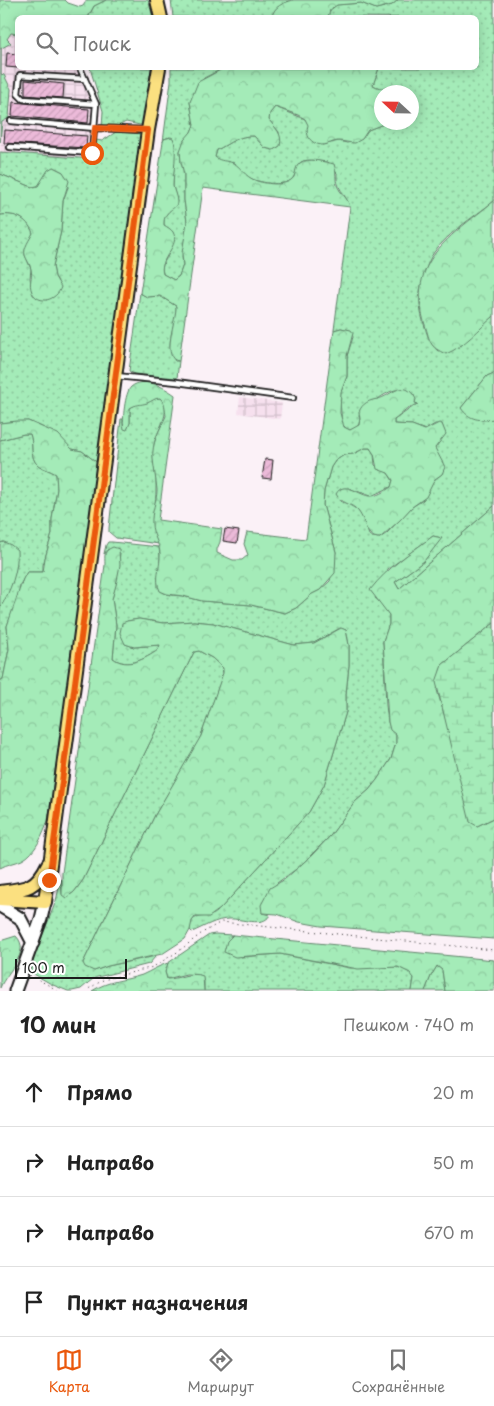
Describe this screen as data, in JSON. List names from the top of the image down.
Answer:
{
  "scale_bar": "100 m",
  "north": "left",
  "page": {
    "search": "Поиск",
    "scale": "100 m",
    "heading": ["10 мин", "Пешком · 740 m"],
    "list": [
      ["Прямо", "20 m"],
      ["Направо", "50 m"],
      ["Направо", "670 m"],
      "Пункт назначения"
    ],
    "nav": ["Карта", "Маршрут", "Сохранённые"]
  }
}
